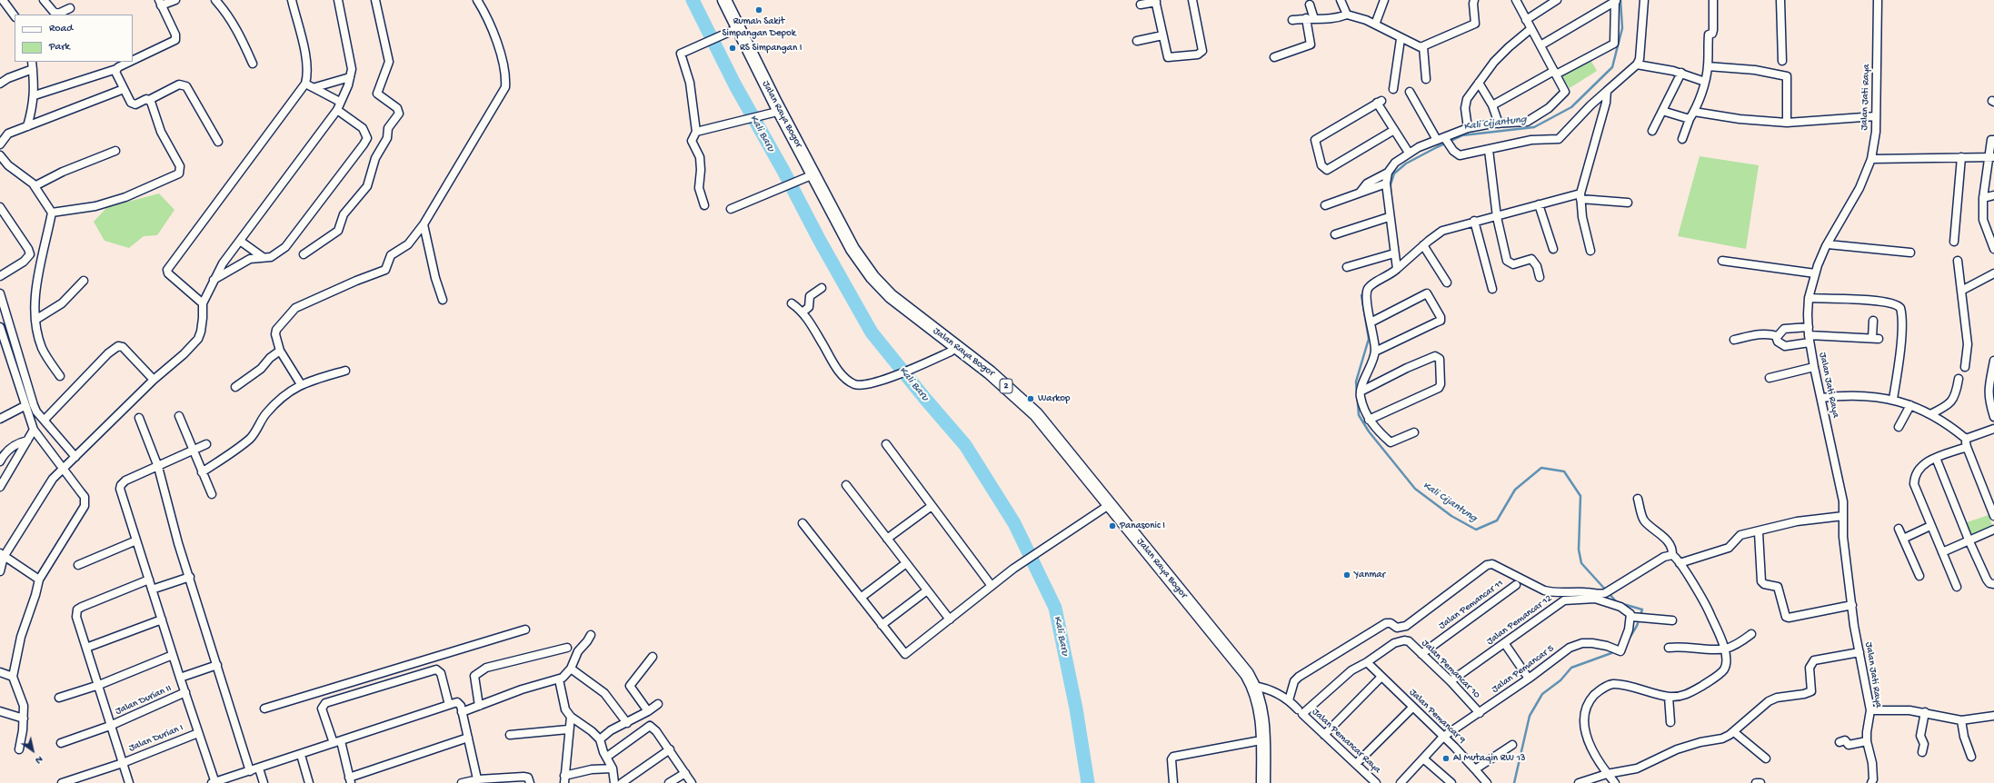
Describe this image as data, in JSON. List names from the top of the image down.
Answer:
{
  "streets": {
    "highway": ["Jalan Raya Bogor", "2"],
    "street": [
      "Jalan Jati Raya",
      "Jalan Pemancar 11",
      "Jalan Pemancar 12",
      "Jalan Pemancar 10",
      "Jalan Pemancar 5",
      "Jalan Durian II",
      "Jalan Pemancar 9",
      "Jalan Durian I",
      "Jalan Pemancar Raya"
    ]
  },
  "crossings": [
    ["Jalan Pemancar 11", "Jalan Pemancar 10"],
    ["Jalan Pemancar 12", "Jalan Pemancar 10"],
    ["Jalan Pemancar 12", "Jalan Pemancar 5"],
    ["Jalan Pemancar 10", "Jalan Pemancar 5"],
    ["Jalan Pemancar 10", "Jalan Pemancar 9"],
    ["Jalan Pemancar 10", "Jalan Pemancar Raya"],
    ["Jalan Pemancar 5", "Jalan Pemancar 9"]
  ],
  "water": ["Kali Cijantung", "Kali Baru"],
  "places": [
    "Rumah Sakit Simpangan Depok",
    "RS Simpangan I",
    "Warkop",
    "Panasonic I",
    "Yanmar",
    "Al Mutaqin RW 13"
  ],
  "legend": ["Road", "Park"],
  "north": "bottom right"
}
